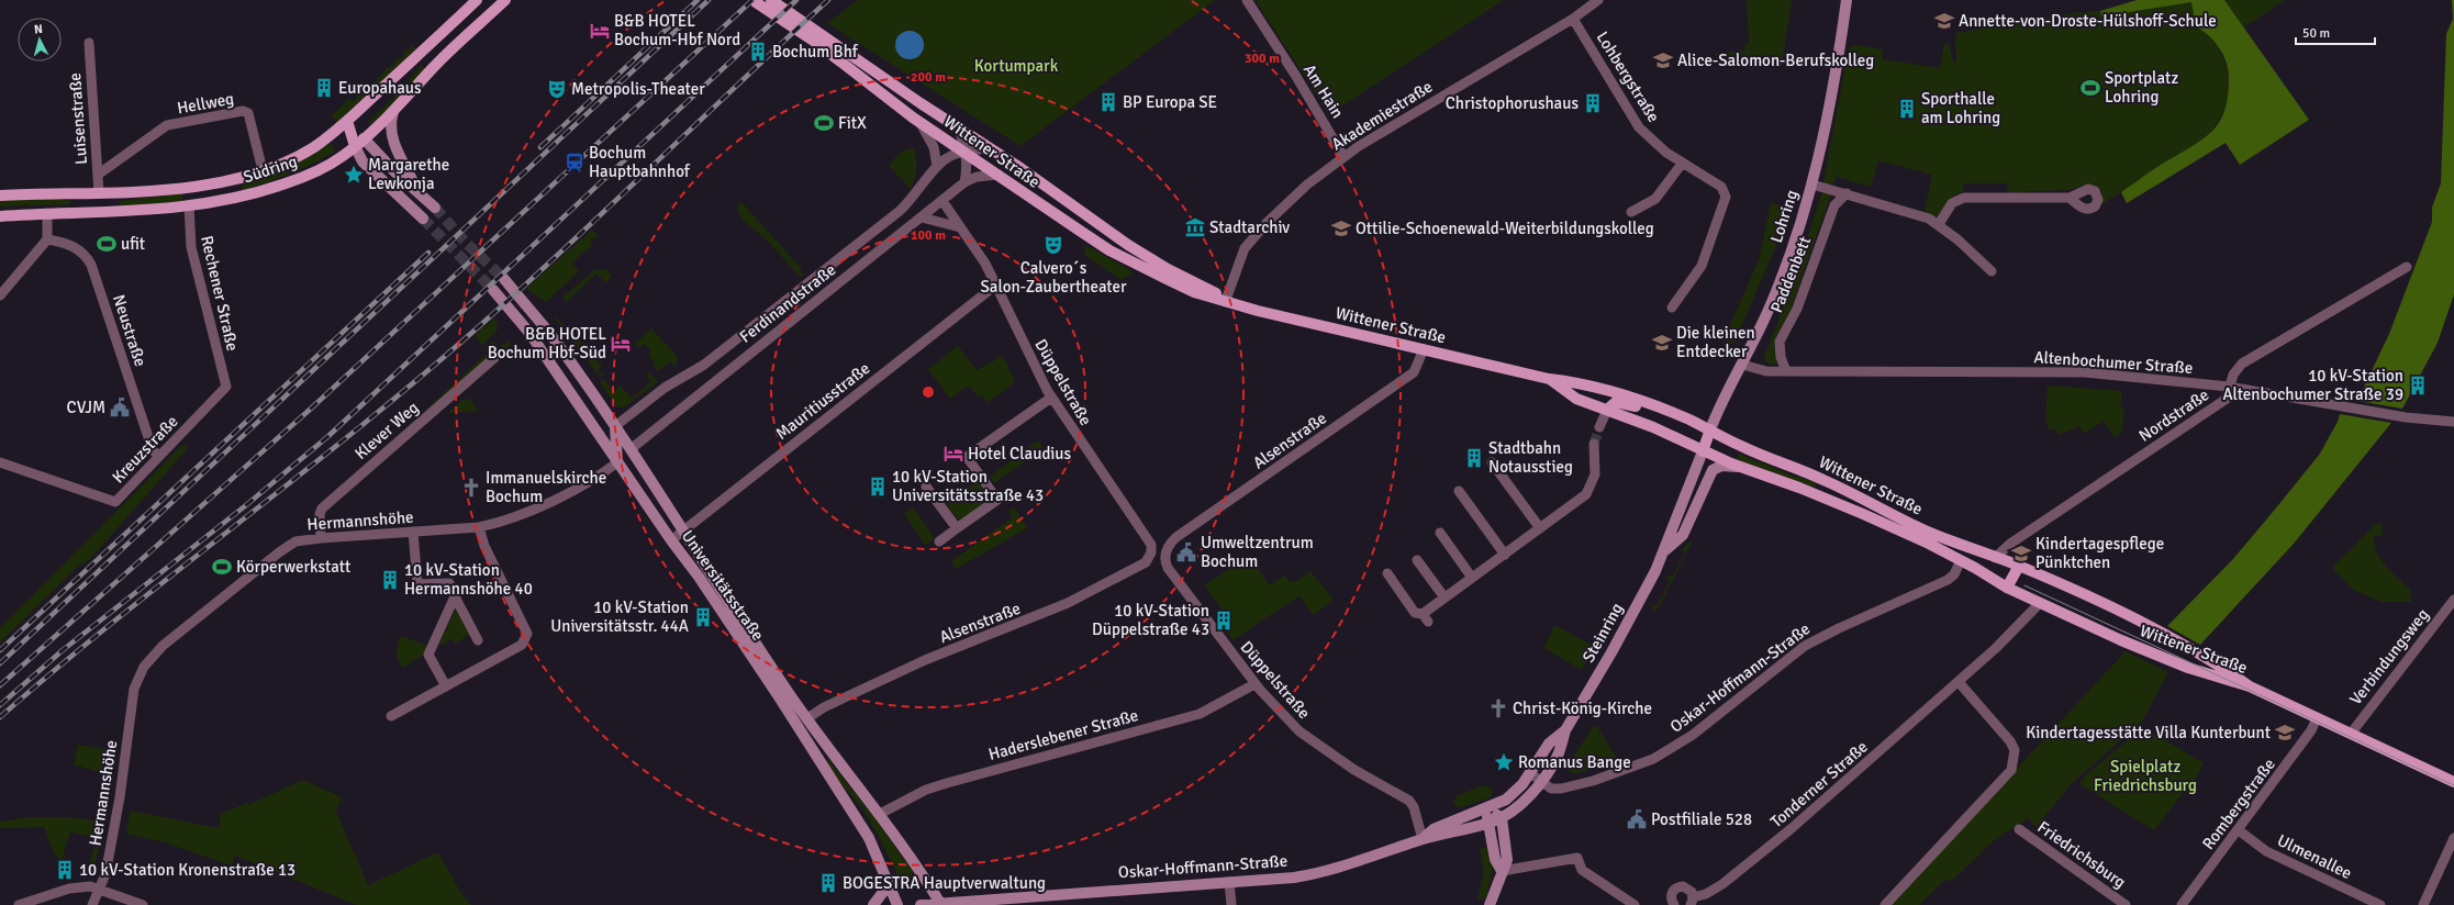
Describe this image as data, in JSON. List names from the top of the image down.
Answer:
{
  "streets": {
    "main road": ["Wittener Straße", "Südring"],
    "street": [
      "Lohbergstraße",
      "Am Hain",
      "Hellweg",
      "Akademiestraße",
      "Luisenstraße",
      "Lohring",
      "Paddenbett",
      "Rechener Straße",
      "Ferdinandstraße",
      "Neustraße",
      "Altenbochumer Straße",
      "Düppelstraße",
      "Mauritiusstraße",
      "Nordstraße",
      "Klever Weg",
      "Alsenstraße",
      "Kreuzstraße",
      "Hermannshöhe",
      "Universitätsstraße",
      "Steinring",
      "Verbindungsweg",
      "Oskar-Hoffmann-Straße",
      "Haderslebener Straße",
      "Tonderner Straße",
      "Rombergstraße",
      "Friedrichsburg",
      "Ulmenallee"
    ]
  },
  "crossings": [
    ["Lohbergstraße", "Akademiestraße"],
    ["Am Hain", "Akademiestraße"],
    ["Hellweg", "Luisenstraße"],
    ["Hellweg", "Südring"],
    ["Akademiestraße", "Wittener Straße"],
    ["Luisenstraße", "Südring"],
    ["Wittener Straße", "Lohring"],
    ["Wittener Straße", "Ferdinandstraße"],
    ["Wittener Straße", "Nordstraße"],
    ["Wittener Straße", "Alsenstraße"],
    ["Wittener Straße", "Steinring"],
    ["Wittener Straße", "Verbindungsweg"],
    ["Wittener Straße", "Oskar-Hoffmann-Straße"],
    ["Wittener Straße", "Tonderner Straße"],
    ["Wittener Straße", "Rombergstraße"],
    ["Südring", "Rechener Straße"],
    ["Lohring", "Altenbochumer Straße"],
    ["Paddenbett", "Altenbochumer Straße"],
    ["Rechener Straße", "Kreuzstraße"],
    ["Ferdinandstraße", "Düppelstraße"],
    ["Ferdinandstraße", "Universitätsstraße"],
    ["Neustraße", "Kreuzstraße"],
    ["Altenbochumer Straße", "Nordstraße"],
    ["Düppelstraße", "Mauritiusstraße"],
    ["Düppelstraße", "Alsenstraße"],
    ["Düppelstraße", "Oskar-Hoffmann-Straße"],
    ["Düppelstraße", "Haderslebener Straße"],
    ["Mauritiusstraße", "Universitätsstraße"],
    ["Klever Weg", "Hermannshöhe"],
    ["Alsenstraße", "Universitätsstraße"],
    ["Hermannshöhe", "Universitätsstraße"],
    ["Universitätsstraße", "Oskar-Hoffmann-Straße"],
    ["Universitätsstraße", "Haderslebener Straße"],
    ["Steinring", "Oskar-Hoffmann-Straße"],
    ["Rombergstraße", "Ulmenallee"]
  ],
  "parks": ["Kortumpark", "Spielplatz Friedrichsburg"],
  "places": {
    "school or university": [
      "Annette-von-Droste-Hülshoff-Schule",
      "Alice-Salomon-Berufskolleg",
      "Ottilie-Schoenewald-Weiterbildungskolleg",
      "Die kleinen Entdecker",
      "Kindertagespflege Pünktchen",
      "Kindertagesstätte Villa Kunterbunt"
    ],
    "hotel": ["B&B HOTEL Bochum-Hbf Nord", "B&B HOTEL Bochum Hbf-Süd", "Hotel Claudius"],
    "building": [
      "Bochum Bhf",
      "Europahaus",
      "BP Europa SE",
      "Christophorushaus",
      "Sporthalle am Lohring",
      "10 kV-Station Altenbochumer Straße 39",
      "Stadtbahn Notausstieg",
      "10 kV-Station Universitätsstraße 43",
      "10 kV-Station Hermannshöhe 40",
      "10 kV-Station Universitätsstr. 44A",
      "10 kV-Station Düppelstraße 43",
      "10 kV-Station Kronenstraße 13",
      "BOGESTRA Hauptverwaltung"
    ],
    "sports": [
      "Sportplatz Lohring",
      "FitX",
      "ufit",
      "Körperwerkstatt"
    ],
    "theatre": ["Metropolis-Theater", "Calvero´s Salon-Zaubertheater"],
    "station": ["Bochum Hauptbahnhof"],
    "place": ["Margarethe Lewkonja", "Romanus Bange"],
    "museum": ["Stadtarchiv"],
    "public building": ["CVJM", "Umweltzentrum Bochum", "Postfiliale 528"],
    "church": ["Immanuelskirche Bochum", "Christ-König-Kirche"]
  },
  "scale_bar": "50 m",
  "north": "top",
  "rings": ["300 m", "200 m", "100 m"]
}
